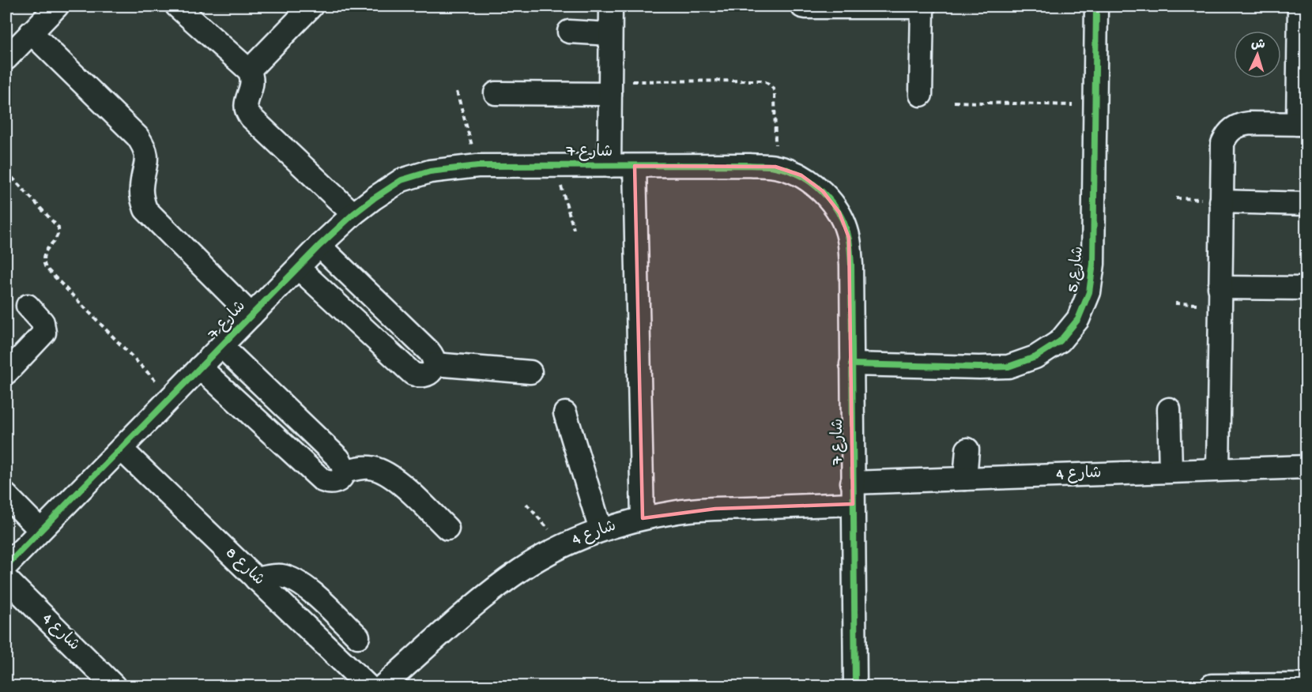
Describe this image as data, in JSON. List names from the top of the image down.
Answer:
{
  "streets": {
    "street": [
      "شارع 7",
      "شارع 5",
      "شارع 4",
      "شارع 8"
    ]
  },
  "crossings": [
    ["شارع 7", "شارع 5"],
    ["شارع 7", "شارع 4"],
    ["شارع 7", "شارع 8"]
  ],
  "north": "top"
}
